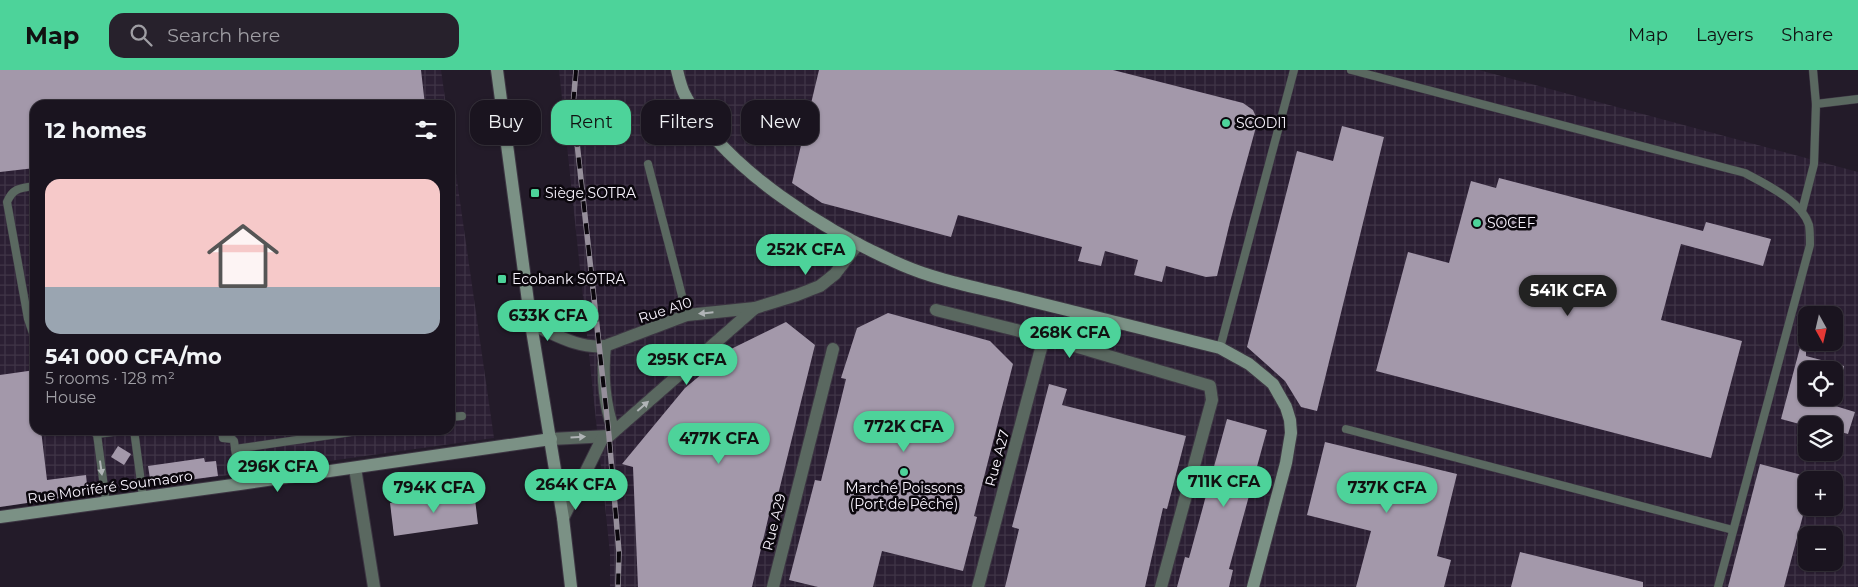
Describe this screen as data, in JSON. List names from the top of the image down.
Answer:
{
  "streets": {
    "street": [
      "Rue A10",
      "Rue A27",
      "Rue Moriféré Soumaoro",
      "Rue A29"
    ]
  },
  "places": {
    "other": ["SCODI1", "SOCEF", "Marché Poissons (Port de Pêche)"],
    "transit": ["Siège SOTRA", "Ecobank SOTRA"]
  },
  "north": "bottom",
  "page": {
    "header": "Map",
    "search": "Search here",
    "nav": ["Map", "Layers", "Share"],
    "chip": [
      "Buy",
      "Rent",
      "Filters",
      "New"
    ],
    "heading": "12 homes",
    "list": [
      {
        "name": "541 000 CFA/mo",
        "note": "5 rooms · 128 m² · House"
      }
    ],
    "price": [
      "252K CFA",
      "541K CFA",
      "633K CFA",
      "268K CFA",
      "295K CFA",
      "772K CFA",
      "477K CFA",
      "296K CFA",
      "711K CFA",
      "264K CFA",
      "794K CFA",
      "737K CFA"
    ],
    "map_buttons": ["+", "−"]
  }
}
